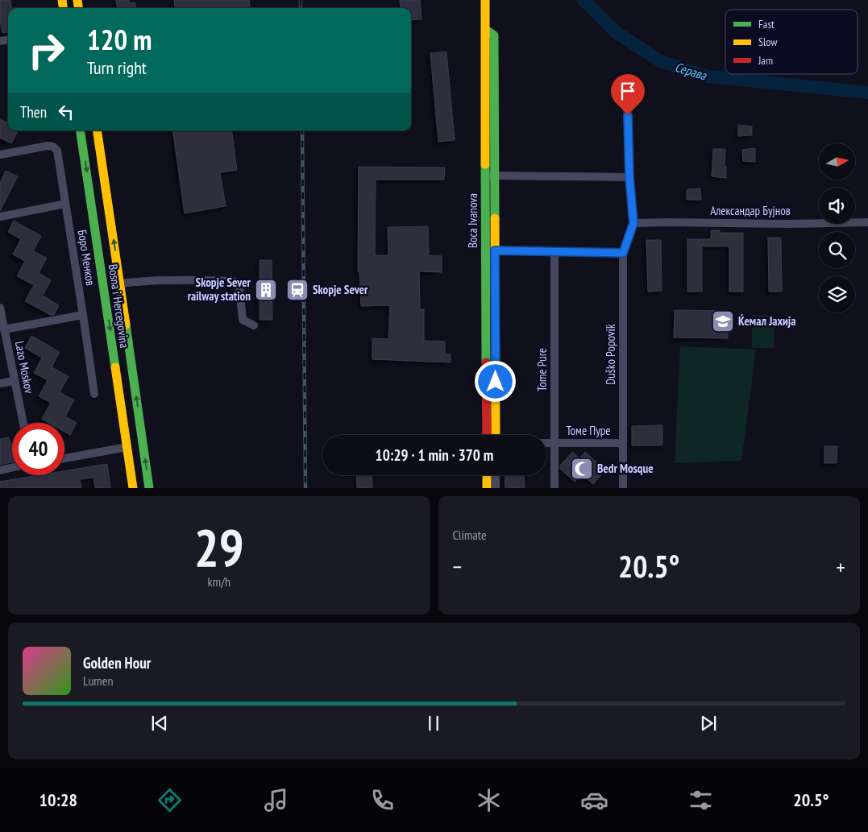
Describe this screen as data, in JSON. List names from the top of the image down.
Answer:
{
  "streets": {
    "street": [
      "Александар Бујнов",
      "Boca Ivanova",
      "Боро Менков",
      "Bosna i Hercegovina",
      "Duško Popoviḱ",
      "Lazo Moskov",
      "Tome Pure",
      "Томе Пуре"
    ]
  },
  "crossings": [
    ["Александар Бујнов", "Duško Popoviḱ"],
    ["Duško Popoviḱ", "Томе Пуре"],
    ["Tome Pure", "Томе Пуре"]
  ],
  "water": ["Серава"],
  "places": {
    "building": ["Skopje Sever railway station"],
    "station": ["Skopje Sever"],
    "school or university": ["Ќемал Јахија"],
    "mosque": ["Bedr Mosque"]
  },
  "legend": ["Fast", "Slow", "Jam"],
  "north": "right",
  "page": {
    "turn": ["120 m", "Turn right"],
    "then": "Then",
    "limit": "40",
    "trip": "10:29 · 1 min · 370 m",
    "tile": [
      ["29", "km/h"],
      "Climate"
    ],
    "heat": ["−", "20.5°", "+"],
    "song": ["Golden Hour", "Lumen"],
    "tabs": ["10:28", "20.5°"]
  }
}
